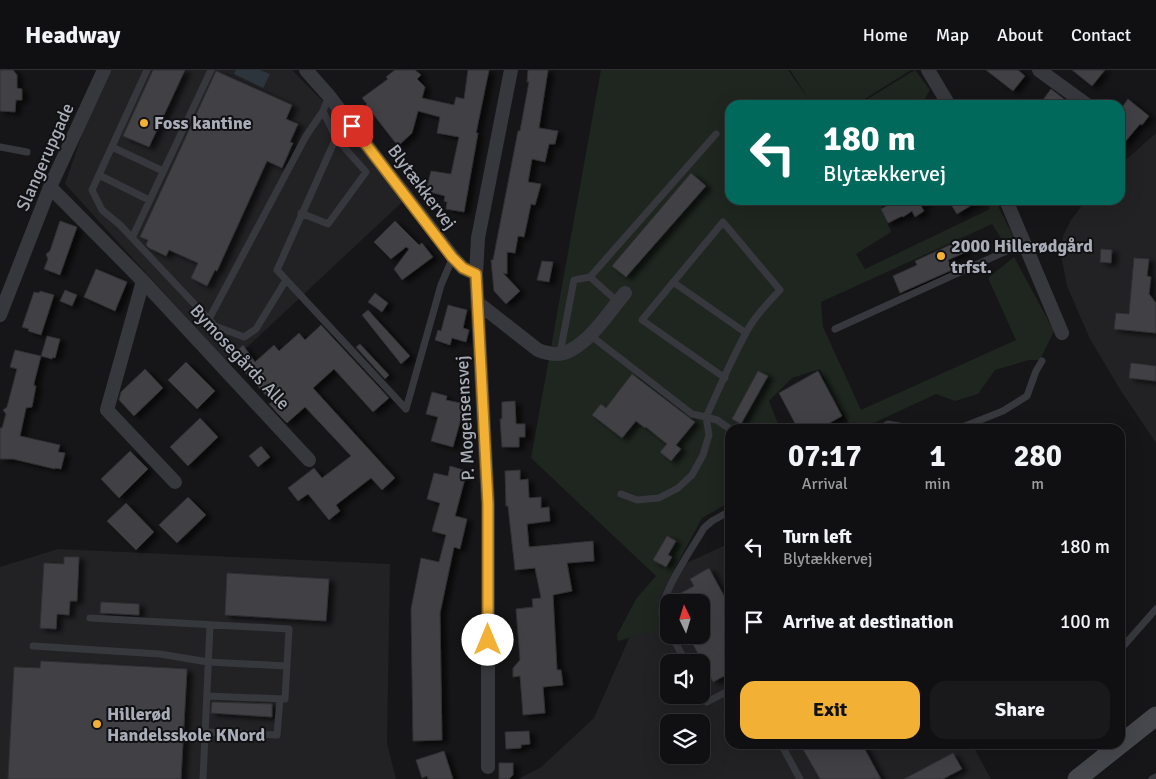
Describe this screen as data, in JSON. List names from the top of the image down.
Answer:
{
  "streets": {
    "street": [
      "Slangerupgade",
      "Blytækkervej",
      "Bymosegårds Alle",
      "P. Mogensensvej"
    ]
  },
  "crossings": [
    ["Slangerupgade", "Bymosegårds Alle"],
    ["Blytækkervej", "P. Mogensensvej"]
  ],
  "places": ["Foss kantine", "2000 Hillerødgård trfst.", "Hillerød Handelsskole KNord"],
  "north": "top",
  "page": {
    "header": "Headway",
    "nav": [
      "Home",
      "Map",
      "About",
      "Contact"
    ],
    "turn": ["180 m", "Blytækkervej"],
    "eta": [
      "07:17",
      "Arrival",
      "1",
      "min",
      "280",
      "m"
    ],
    "list": [
      {
        "name": "Turn left",
        "note": "Blytækkervej",
        "value": "180 m"
      },
      {
        "name": "Arrive at destination",
        "value": "100 m"
      }
    ],
    "buttons": ["Exit", "Share"]
  }
}
